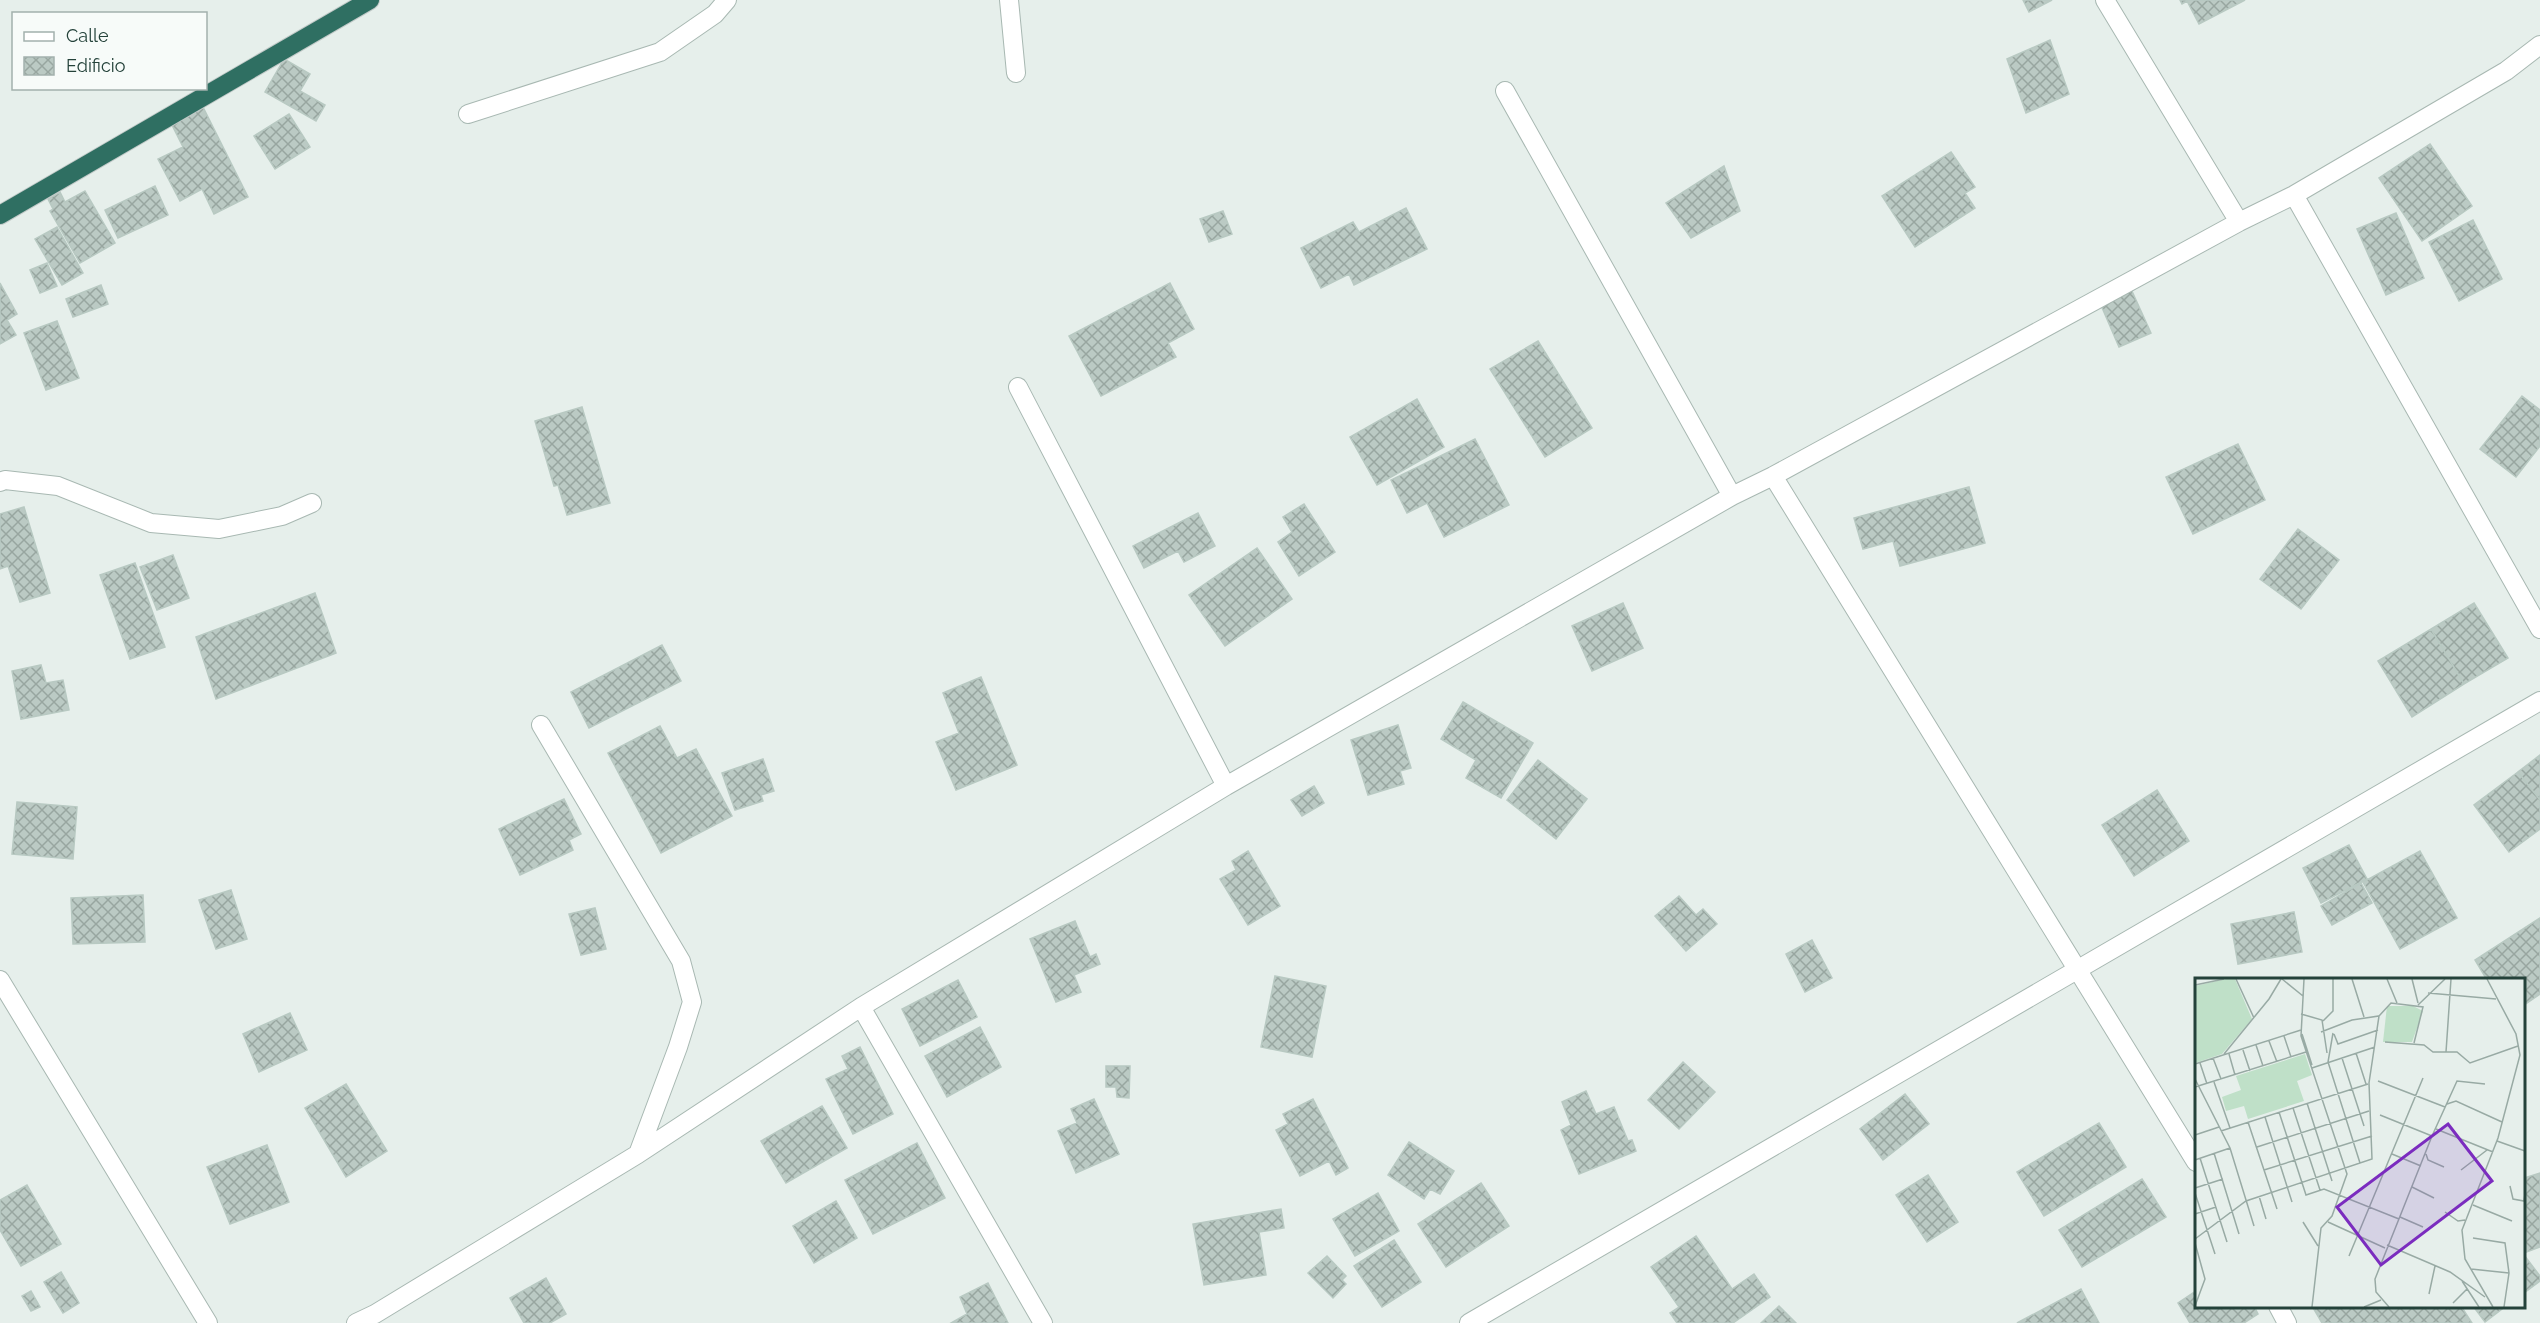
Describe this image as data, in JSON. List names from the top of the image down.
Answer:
{
  "legend": ["Calle", "Edificio"]
}
